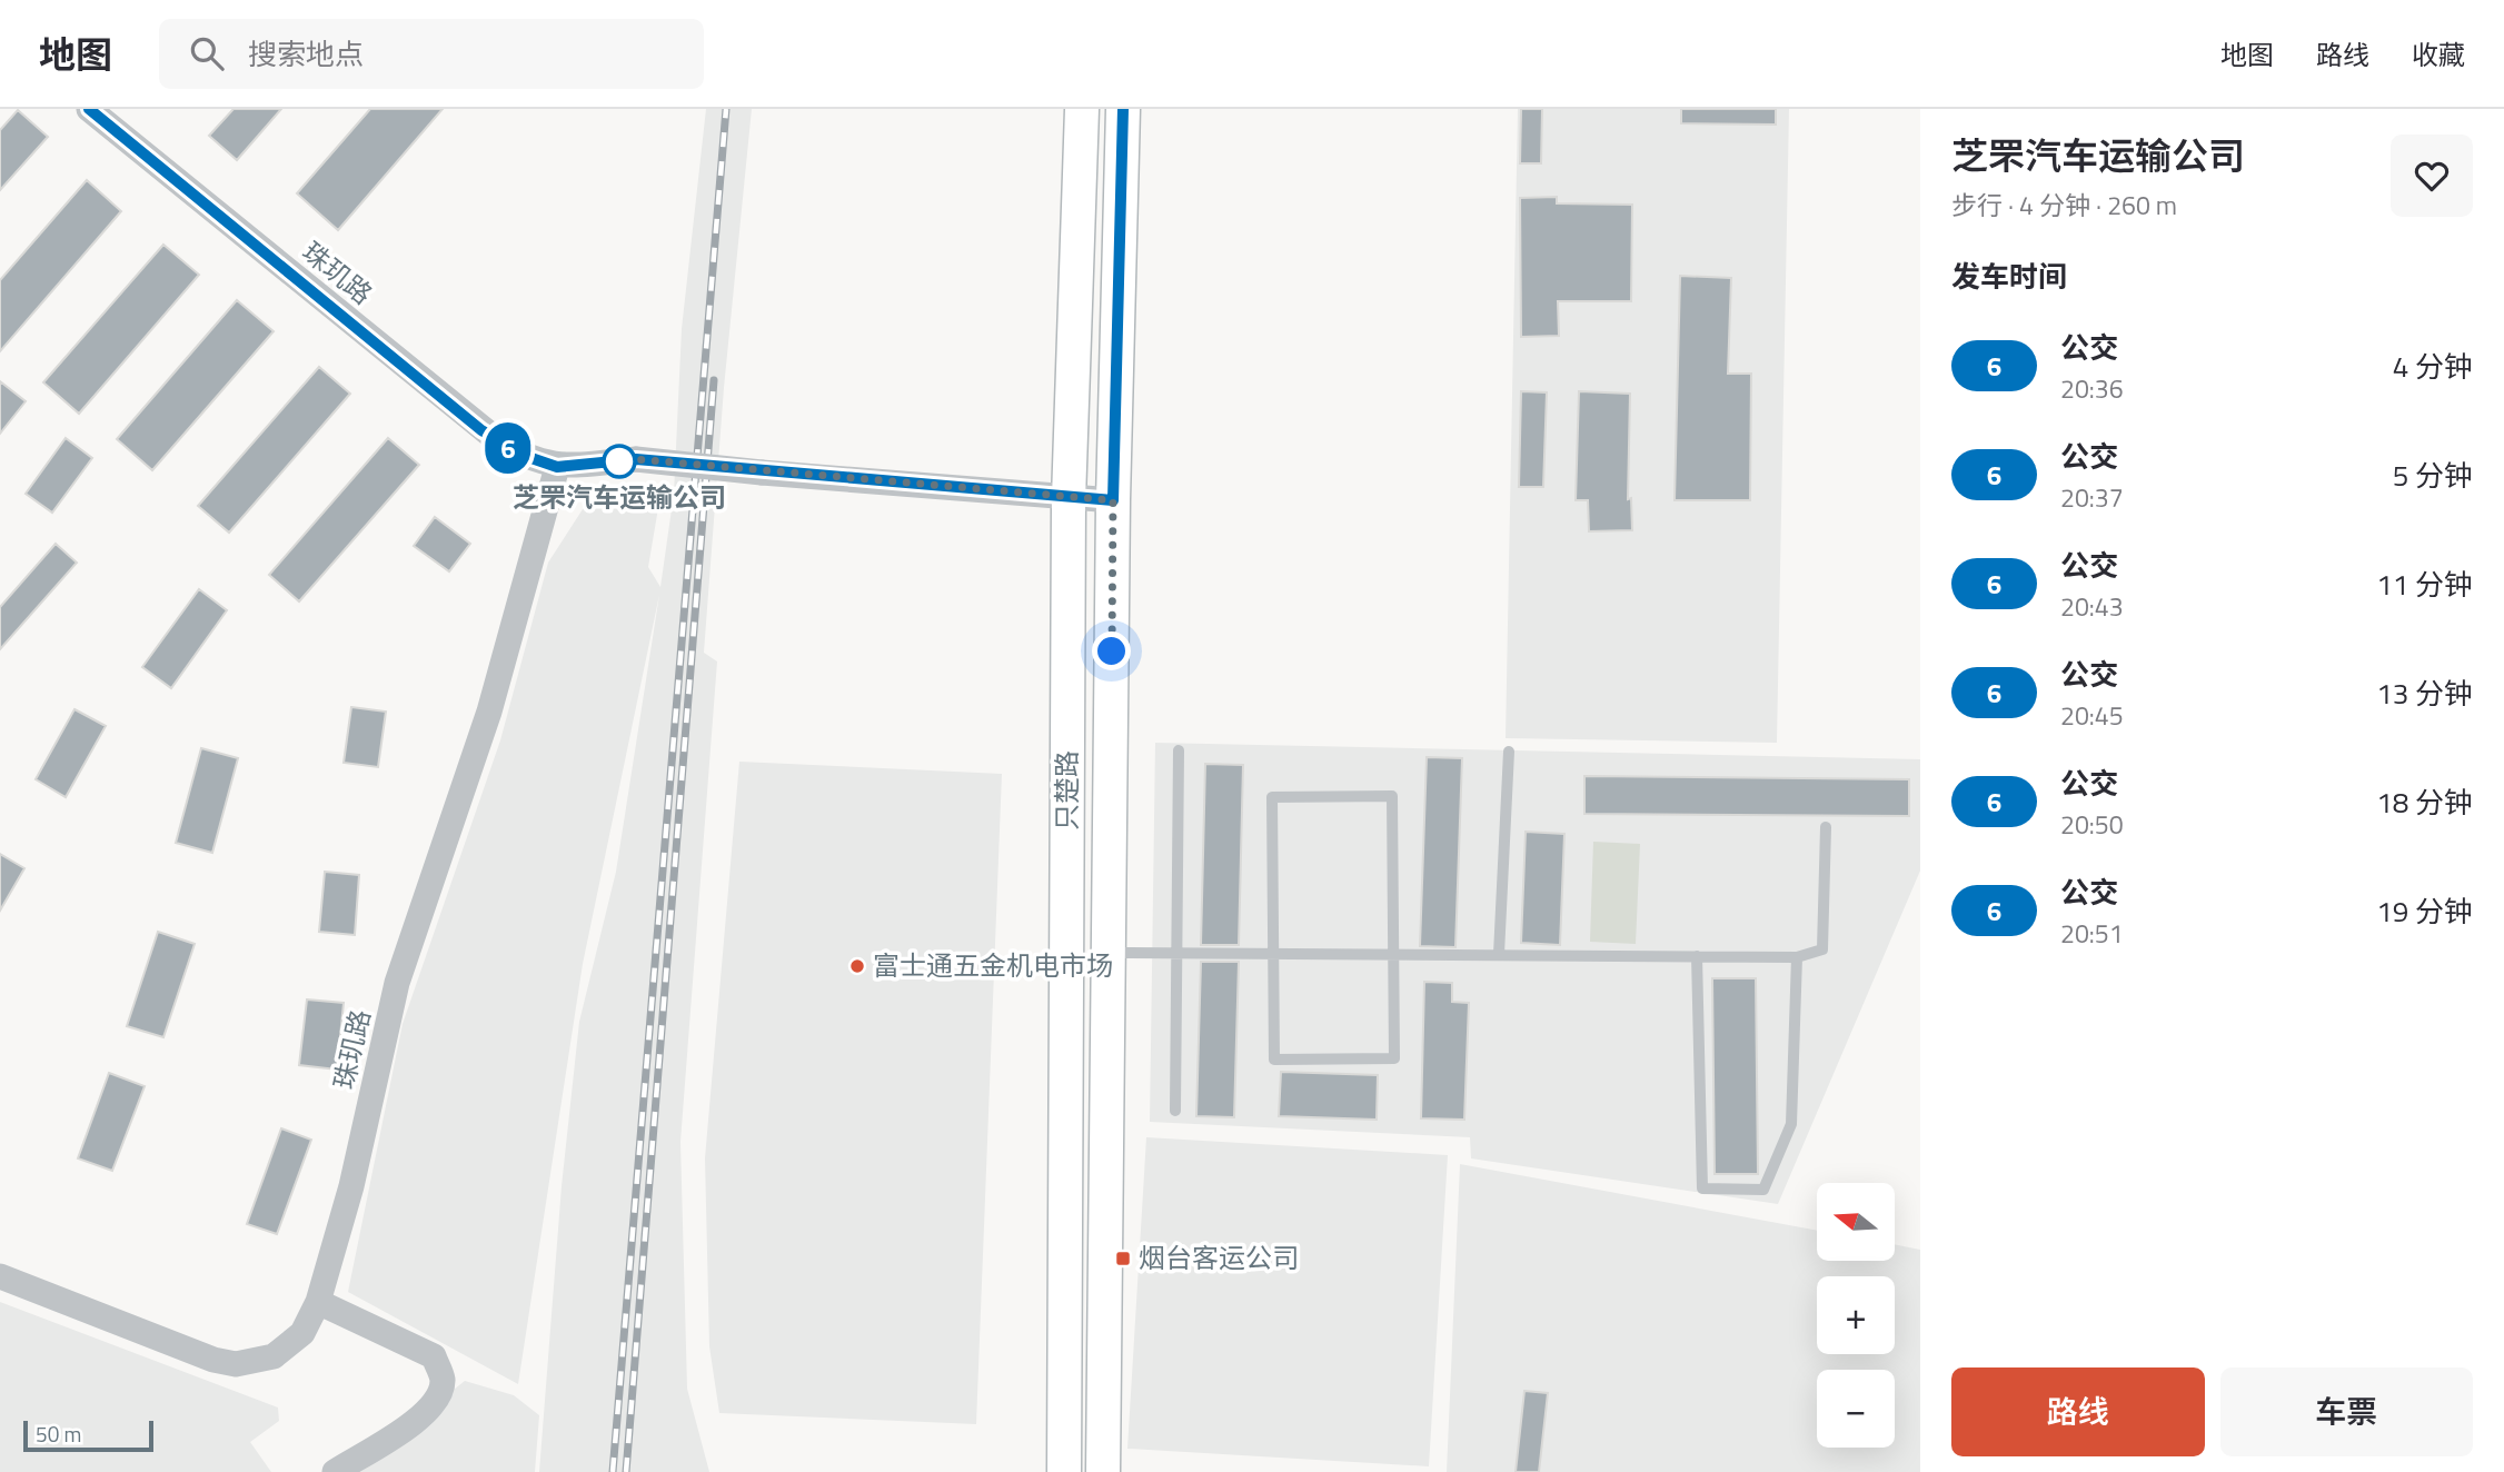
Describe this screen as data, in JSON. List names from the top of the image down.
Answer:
{
  "streets": {
    "main road": ["只楚路"],
    "street": ["珠玑路"]
  },
  "crossings": [
    ["珠玑路", "只楚路"]
  ],
  "places": {
    "other": ["芝罘汽车运输公司", "富士通五金机电市场"],
    "transit": ["烟台客运公司"]
  },
  "lines": ["bus line 6"],
  "scale_bar": "50 m",
  "north": "left",
  "page": {
    "header": "地图",
    "search": "搜索地点",
    "nav": ["地图", "路线", "收藏"],
    "on_map": "6",
    "heading": [
      ["芝罘汽车运输公司", "步行 · 4 分钟 · 260 m"],
      "发车时间"
    ],
    "list": [
      {
        "mark": "6",
        "name": "公交",
        "note": "20:36",
        "value": "4 分钟"
      },
      {
        "mark": "6",
        "name": "公交",
        "note": "20:37",
        "value": "5 分钟"
      },
      {
        "mark": "6",
        "name": "公交",
        "note": "20:43",
        "value": "11 分钟"
      },
      {
        "mark": "6",
        "name": "公交",
        "note": "20:45",
        "value": "13 分钟"
      },
      {
        "mark": "6",
        "name": "公交",
        "note": "20:50",
        "value": "18 分钟"
      },
      {
        "mark": "6",
        "name": "公交",
        "note": "20:51",
        "value": "19 分钟"
      }
    ],
    "map_buttons": ["+", "−"],
    "buttons": ["路线", "车票"],
    "scale": "50 m"
  }
}
